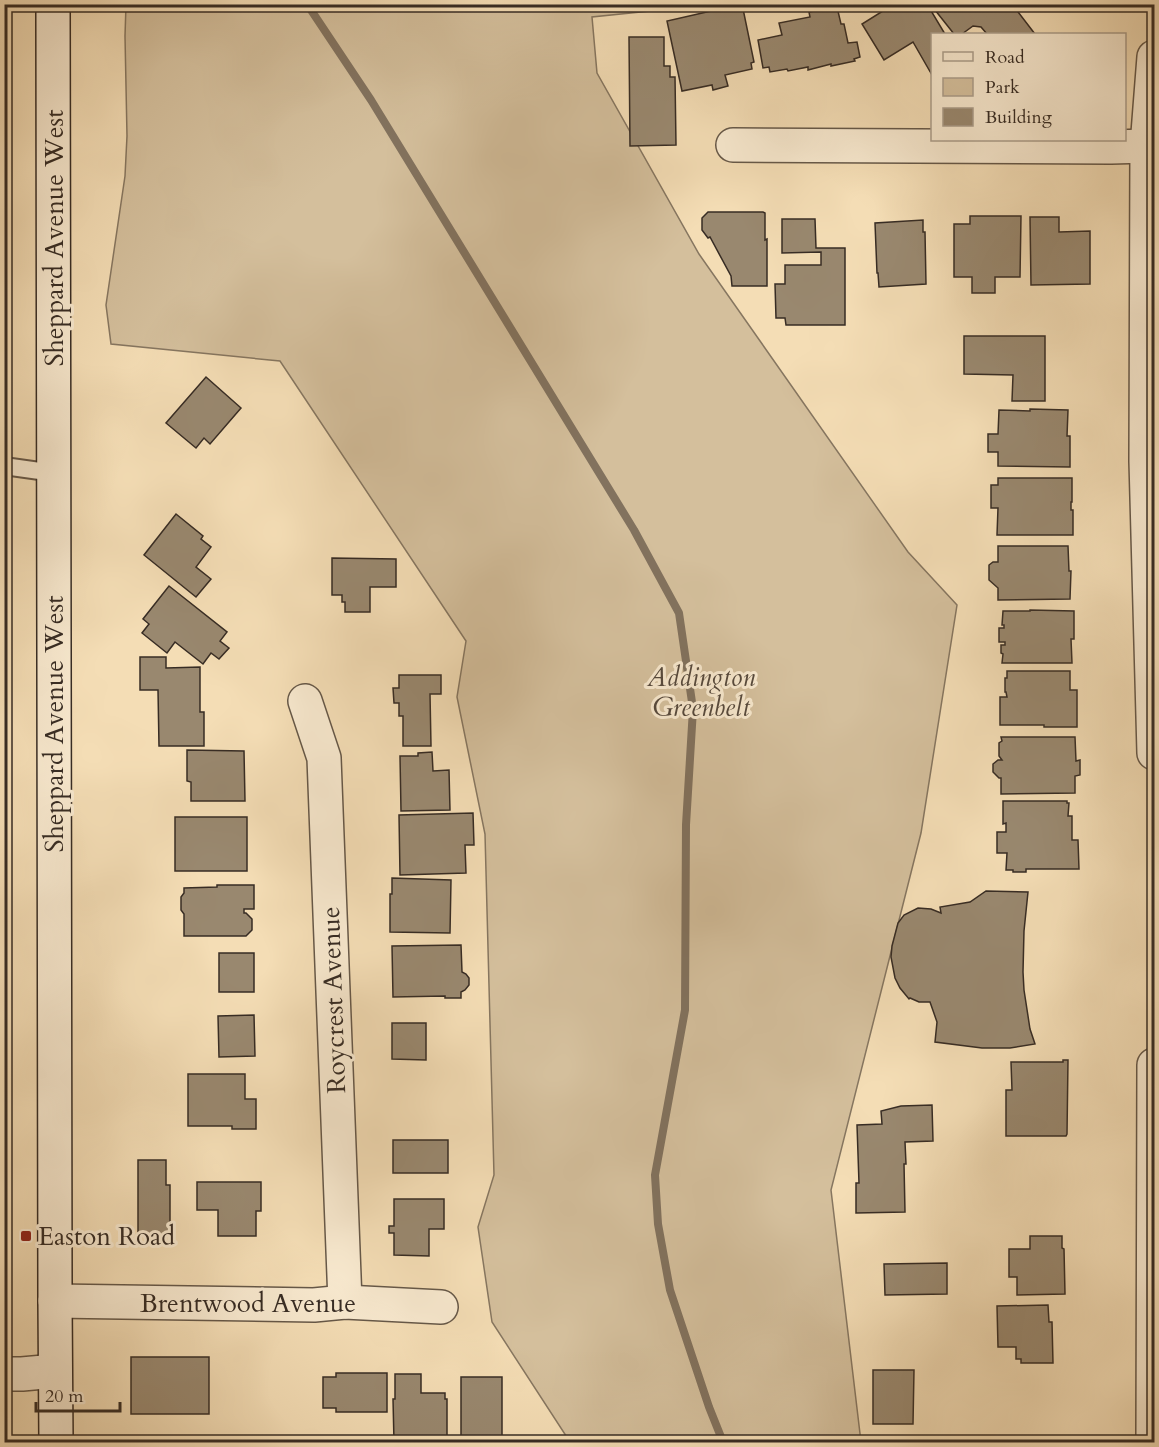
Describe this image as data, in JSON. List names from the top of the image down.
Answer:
{
  "streets": {
    "street": ["Sheppard Avenue West", "Roycrest Avenue", "Brentwood Avenue"]
  },
  "crossings": [
    ["Sheppard Avenue West", "Brentwood Avenue"],
    ["Roycrest Avenue", "Brentwood Avenue"]
  ],
  "parks": ["Addington Greenbelt"],
  "places": {
    "transit": ["Easton Road"]
  },
  "legend": ["Road", "Park", "Building"],
  "scale_bar": "20 m"
}
